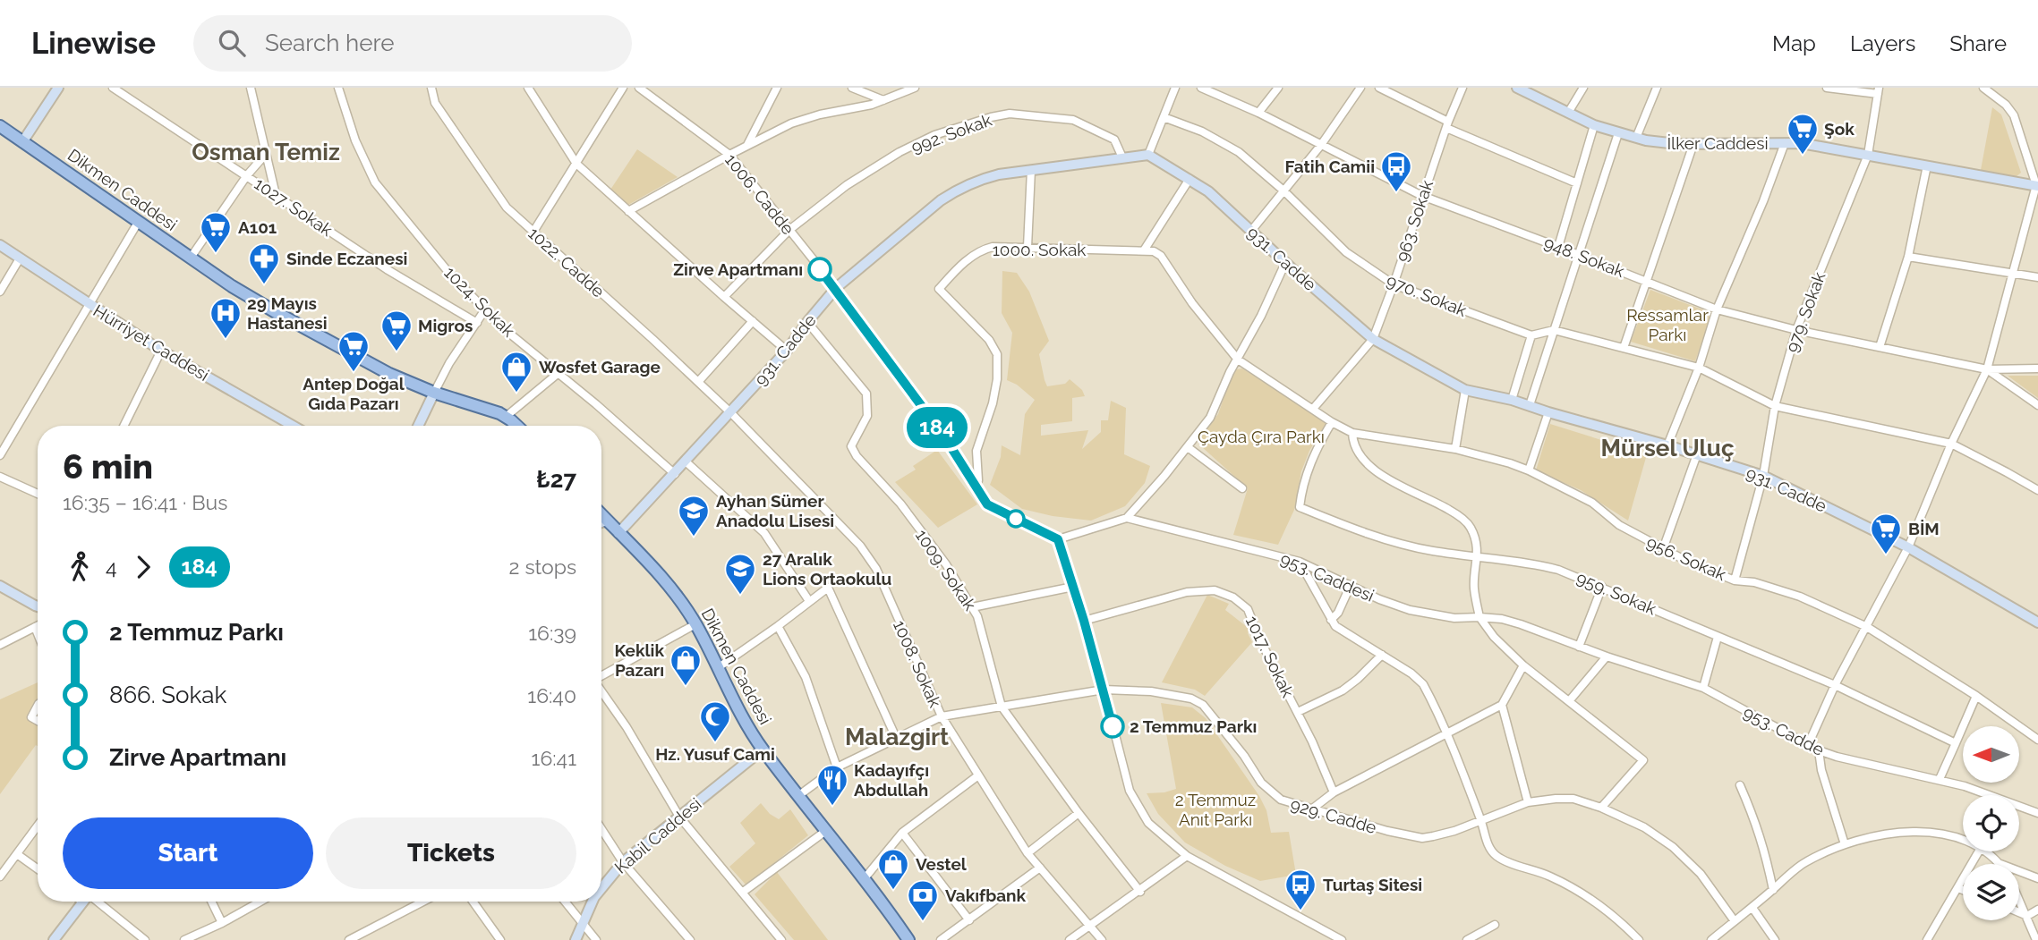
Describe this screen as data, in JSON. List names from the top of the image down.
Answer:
{
  "streets": {
    "main road": [
      "İlker Caddesi",
      "Dikmen Caddesi",
      "931. Cadde",
      "Hürriyet Caddesi",
      "Kabil Caddesi"
    ],
    "street": [
      "992. Sokak",
      "1006. Cadde",
      "1027. Sokak",
      "963. Sokak",
      "1000. Sokak",
      "948. Sokak",
      "1022. Cadde",
      "970. Sokak",
      "1024. Sokak",
      "979. Sokak",
      "956. Sokak",
      "1009. Sokak",
      "953. Caddesi",
      "959. Sokak",
      "1017. Sokak",
      "1008. Sokak",
      "953. Cadde",
      "929. Cadde"
    ]
  },
  "crossings": [
    ["992. Sokak", "1006. Cadde"],
    ["992. Sokak", "931. Cadde"],
    ["İlker Caddesi", "979. Sokak"],
    ["Dikmen Caddesi", "931. Cadde"],
    ["Dikmen Caddesi", "929. Cadde"],
    ["Dikmen Caddesi", "Kabil Caddesi"],
    ["1006. Cadde", "1000. Sokak"],
    ["1006. Cadde", "931. Cadde"],
    ["963. Sokak", "948. Sokak"],
    ["963. Sokak", "931. Cadde"],
    ["963. Sokak", "970. Sokak"],
    ["963. Sokak", "956. Sokak"],
    ["948. Sokak", "979. Sokak"],
    ["931. Cadde", "1022. Cadde"],
    ["931. Cadde", "1024. Sokak"],
    ["931. Cadde", "979. Sokak"],
    ["931. Cadde", "1009. Sokak"],
    ["931. Cadde", "1008. Sokak"],
    ["1022. Cadde", "1008. Sokak"],
    ["979. Sokak", "956. Sokak"],
    ["956. Sokak", "959. Sokak"],
    ["1009. Sokak", "929. Cadde"],
    ["953. Caddesi", "953. Cadde"],
    ["1008. Sokak", "929. Cadde"]
  ],
  "districts": ["Osman Temiz", "Mürsel Uluç", "Malazgirt"],
  "parks": ["Ressamlar Parkı", "Çayda Çıra Parkı", "2 Temmuz Anıt Parkı"],
  "places": {
    "supermarket": [
      "Şok",
      "A101",
      "Migros",
      "Antep Doğal Gıda Pazarı",
      "BİM"
    ],
    "bus stop": ["Fatih Camii", "Turtaş Sitesi"],
    "other": ["Zirve Apartmanı", "2 Temmuz Parkı"],
    "pharmacy": ["Sinde Eczanesi"],
    "hospital": ["29 Mayıs Hastanesi"],
    "shop": ["Wosfet Garage", "Keklik Pazarı", "Vestel"],
    "school or university": ["Ayhan Sümer Anadolu Lisesi", "27 Aralık Lions Ortaokulu"],
    "mosque": ["Hz. Yusuf Cami"],
    "restaurant": ["Kadayıfçı Abdullah"],
    "bank": ["Vakıfbank"]
  },
  "lines": ["bus line 184"],
  "north": "left",
  "page": {
    "header": "Linewise",
    "search": "Search here",
    "nav": ["Map", "Layers", "Share"],
    "on_map": "184",
    "heading": ["6 min", "16:35 – 16:41 · Bus", "₺27"],
    "legs": ["4", "184", "2 stops"],
    "list": [
      {
        "name": "2 Temmuz Parkı",
        "value": "16:39"
      },
      {
        "name": "866. Sokak",
        "value": "16:40"
      },
      {
        "name": "Zirve Apartmanı",
        "value": "16:41"
      }
    ],
    "buttons": ["Start", "Tickets"]
  }
}
